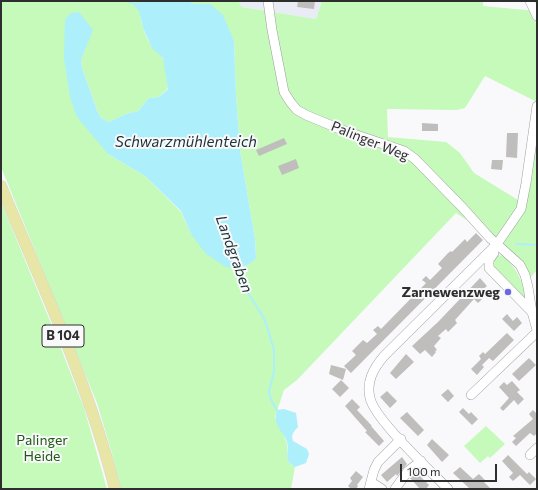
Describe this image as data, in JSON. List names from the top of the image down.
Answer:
{
  "streets": {
    "main road": ["B 104"],
    "street": ["Palinger Weg"]
  },
  "water": ["Schwarzmühlenteich", "Landgraben"],
  "parks": ["Palinger Heide"],
  "places": ["Zarnewenzweg"],
  "scale_bar": "100 m"
}
